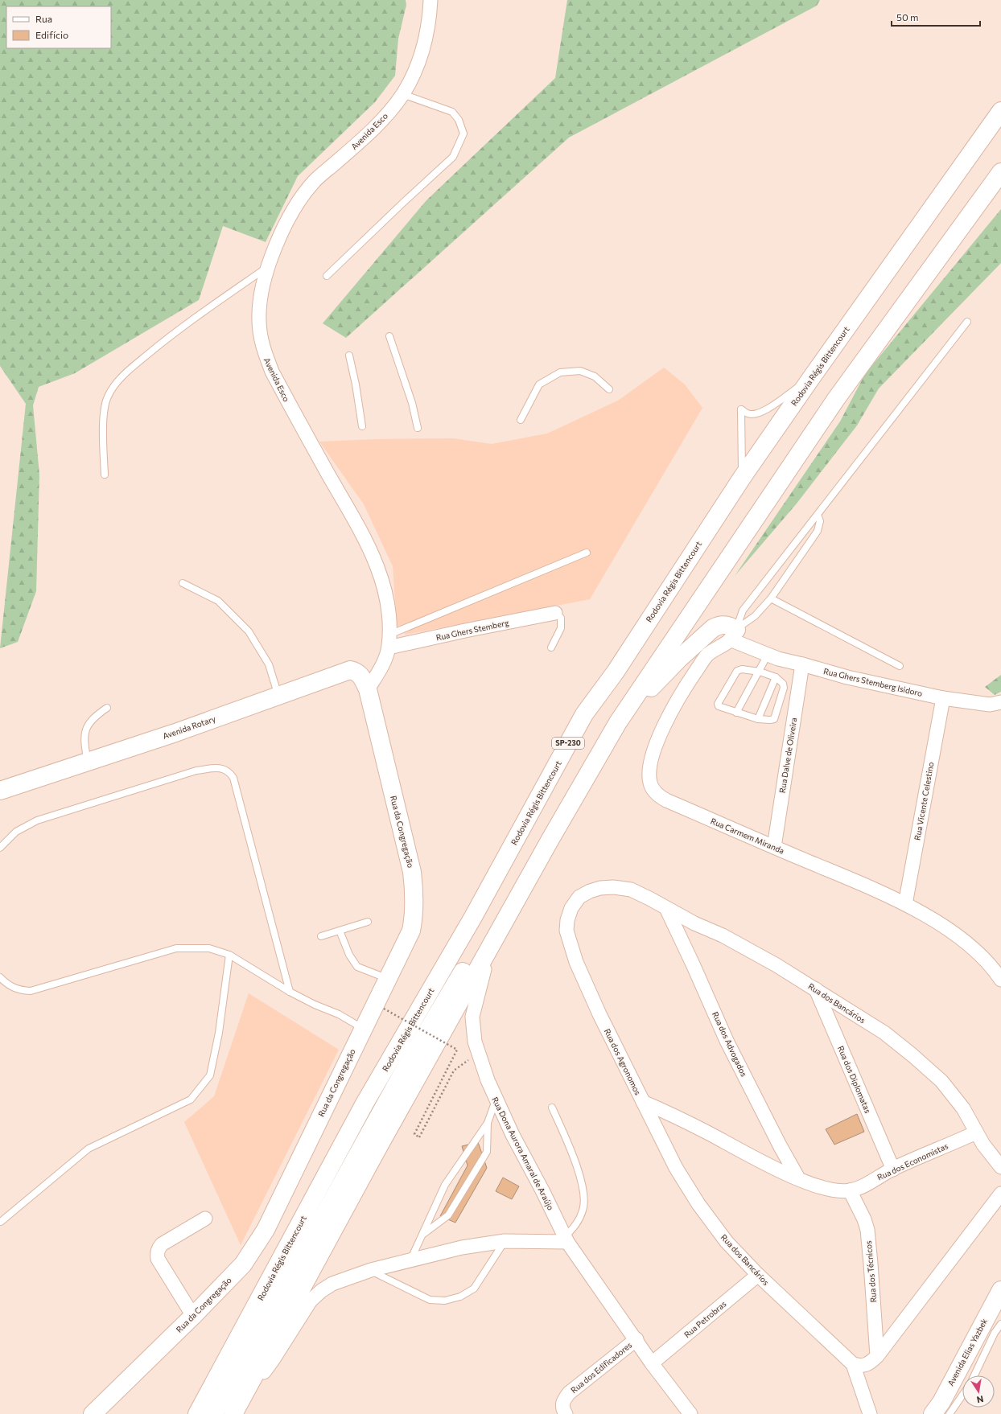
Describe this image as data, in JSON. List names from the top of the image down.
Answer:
{
  "streets": {
    "main road": [
      "Rodovia Régis Bittencourt",
      "Avenida Rotary",
      "SP-230",
      "Rua da Congregação",
      "Avenida Elias Yazbek"
    ],
    "street": [
      "Avenida Esco",
      "Rua Ghers Stemberg",
      "Rua Ghers Stemberg Isidoro",
      "Rua Dalve de Oliveira",
      "Rua Vicente Celestino",
      "Rua Carmem Miranda",
      "Rua dos Bancários",
      "Rua dos Advogados",
      "Rua dos Agronomos",
      "Rua dos Diplomatas",
      "Rua Dona Aurora Amaral de Araújo",
      "Rua dos Economistas",
      "Rua dos Técnicos",
      "Rua Petrobras",
      "Rua dos Edificadores"
    ]
  },
  "crossings": [
    ["Avenida Esco", "Rua Ghers Stemberg"],
    ["Avenida Esco", "Avenida Rotary"],
    ["Avenida Esco", "Rua da Congregação"],
    ["Rua Ghers Stemberg Isidoro", "Rua Dalve de Oliveira"],
    ["Rua Ghers Stemberg Isidoro", "Rua Vicente Celestino"],
    ["Rua Ghers Stemberg Isidoro", "Rua Carmem Miranda"],
    ["Avenida Rotary", "Rua da Congregação"],
    ["Rua Dalve de Oliveira", "Rua Carmem Miranda"],
    ["Rua Vicente Celestino", "Rua Carmem Miranda"],
    ["Rua dos Bancários", "Rua dos Advogados"],
    ["Rua dos Bancários", "Rua dos Agronomos"],
    ["Rua dos Bancários", "Rua dos Diplomatas"],
    ["Rua dos Bancários", "Rua dos Economistas"],
    ["Rua dos Bancários", "Rua Petrobras"],
    ["Rua dos Advogados", "Rua dos Agronomos"],
    ["Rua dos Agronomos", "Rua dos Economistas"],
    ["Rua dos Agronomos", "Rua dos Técnicos"],
    ["Rua dos Diplomatas", "Rua dos Economistas"],
    ["Rua Dona Aurora Amaral de Araújo", "Rua Petrobras"],
    ["Rua Dona Aurora Amaral de Araújo", "Rua dos Edificadores"],
    ["Rua dos Economistas", "Rua dos Técnicos"]
  ],
  "legend": ["Rua", "Edifício"],
  "scale_bar": "50 m",
  "north": "bottom"
}
